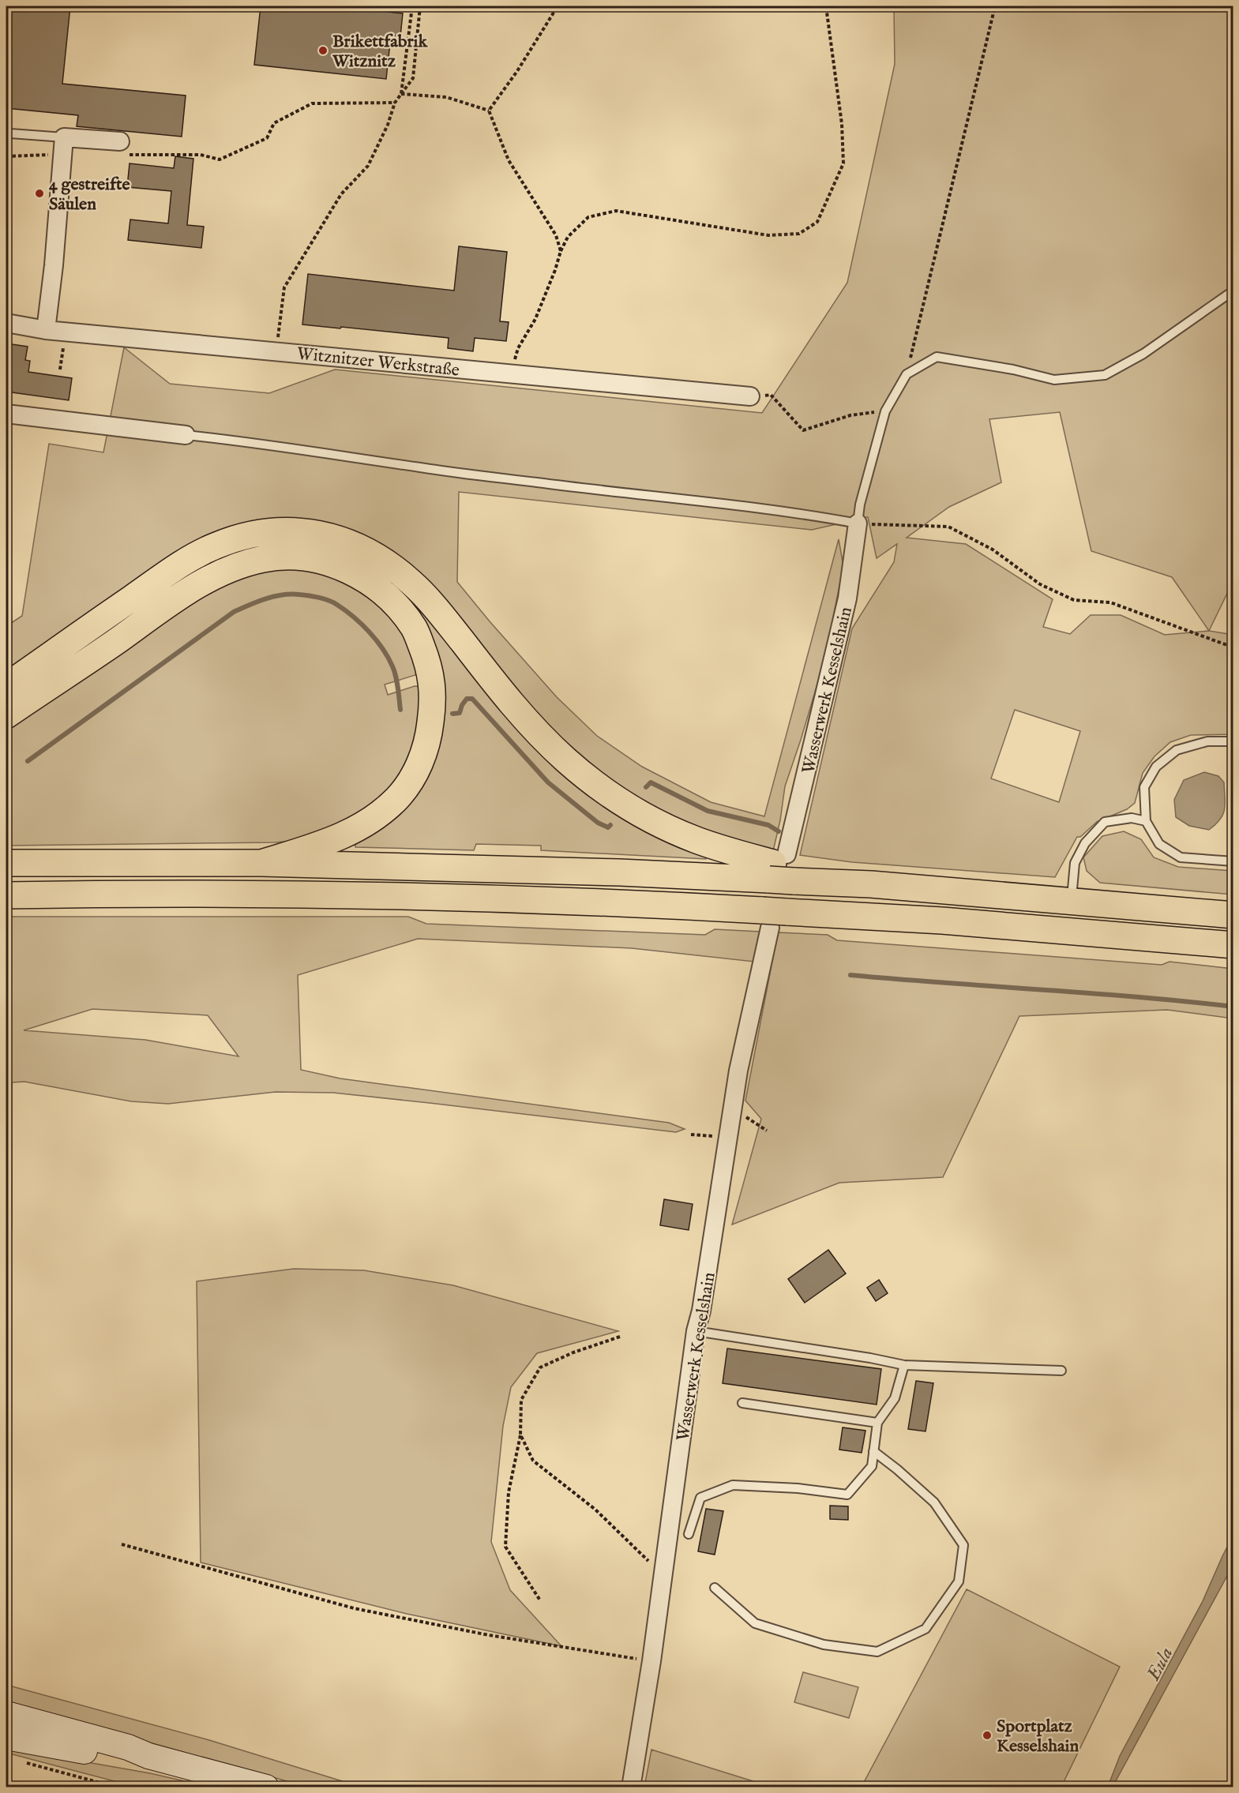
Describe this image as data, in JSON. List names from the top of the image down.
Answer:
{
  "streets": {
    "street": ["Witznitzer Werkstraße", "Wasserwerk Kesselshain"]
  },
  "water": ["Eula"],
  "places": ["Brikettfabrik Witznitz", "4 gestreifte Säulen", "Sportplatz Kesselshain"]
}
